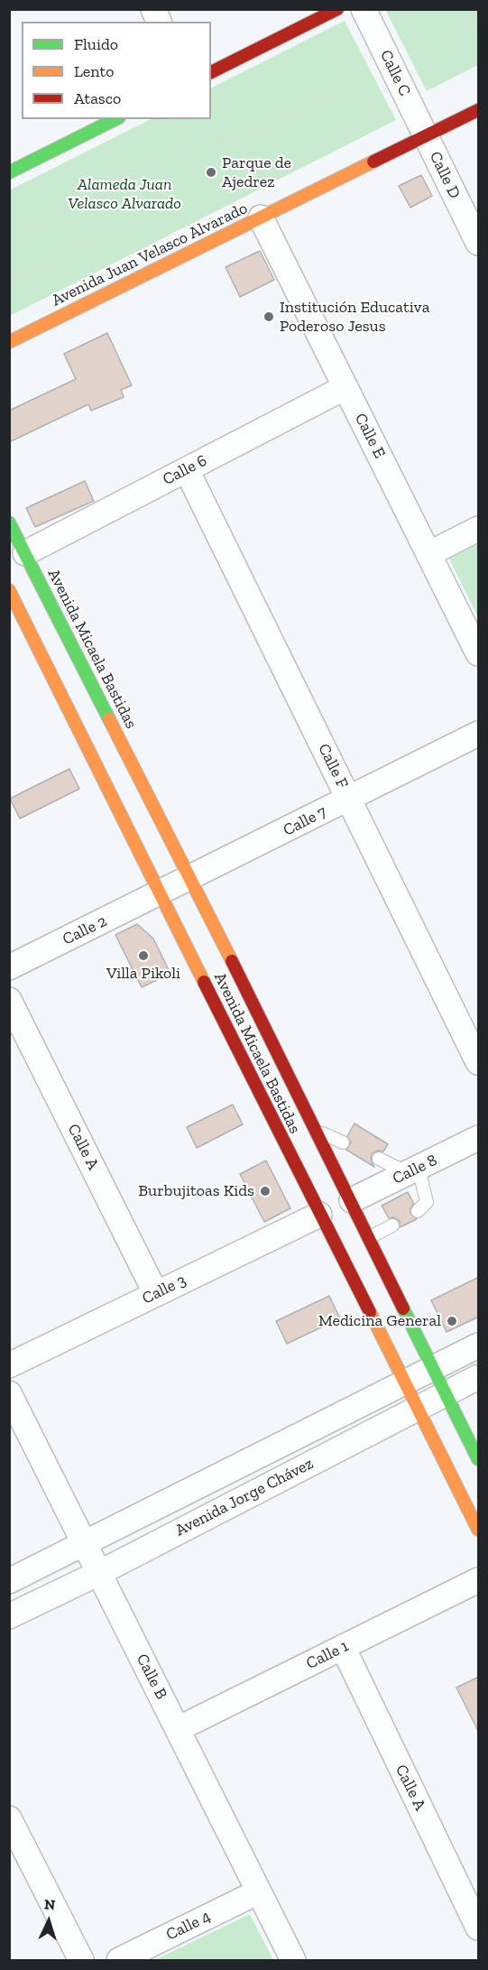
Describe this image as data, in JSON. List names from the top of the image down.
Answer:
{
  "streets": {
    "street": [
      "Calle C",
      "Calle D",
      "Avenida Juan Velasco Alvarado",
      "Calle E",
      "Calle 6",
      "Avenida Micaela Bastidas",
      "Calle F",
      "Calle 7",
      "Calle 2",
      "Calle A",
      "Calle 8",
      "Calle 3",
      "Avenida Jorge Chávez",
      "Calle 1",
      "Calle B",
      "Calle 4"
    ]
  },
  "crossings": [
    ["Calle C", "Calle D"],
    ["Calle C", "Avenida Juan Velasco Alvarado"],
    ["Calle D", "Avenida Juan Velasco Alvarado"],
    ["Avenida Juan Velasco Alvarado", "Calle E"],
    ["Calle E", "Calle 6"],
    ["Calle 6", "Avenida Micaela Bastidas"],
    ["Calle 6", "Calle F"],
    ["Avenida Micaela Bastidas", "Calle 7"],
    ["Avenida Micaela Bastidas", "Calle 2"],
    ["Avenida Micaela Bastidas", "Calle 8"],
    ["Avenida Micaela Bastidas", "Calle 3"],
    ["Avenida Micaela Bastidas", "Avenida Jorge Chávez"],
    ["Calle F", "Calle 7"],
    ["Calle 7", "Calle 2"],
    ["Calle A", "Calle 3"],
    ["Calle A", "Calle 1"],
    ["Avenida Jorge Chávez", "Calle B"],
    ["Calle 1", "Calle B"],
    ["Calle B", "Calle 4"]
  ],
  "parks": ["Alameda Juan Velasco Alvarado"],
  "places": [
    "Parque de Ajedrez",
    "Institución Educativa Poderoso Jesus",
    "Villa Pikoli",
    "Burbujitoas Kids",
    "Medicina General"
  ],
  "legend": ["Fluido", "Lento", "Atasco"],
  "north": "top"
}
